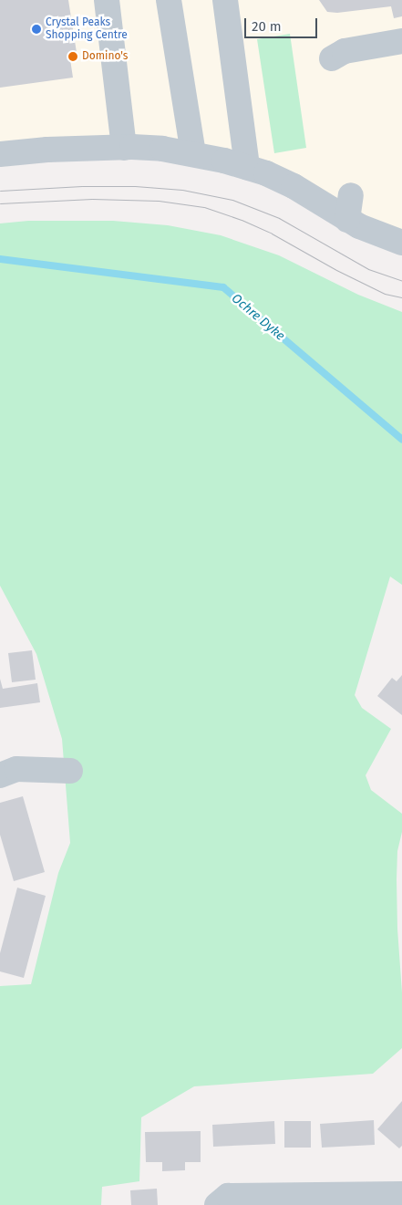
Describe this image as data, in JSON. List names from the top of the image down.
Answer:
{
  "water": ["Ochre Dyke"],
  "places": ["Crystal Peaks Shopping Centre", "Domino's"],
  "scale_bar": "20 m"
}
